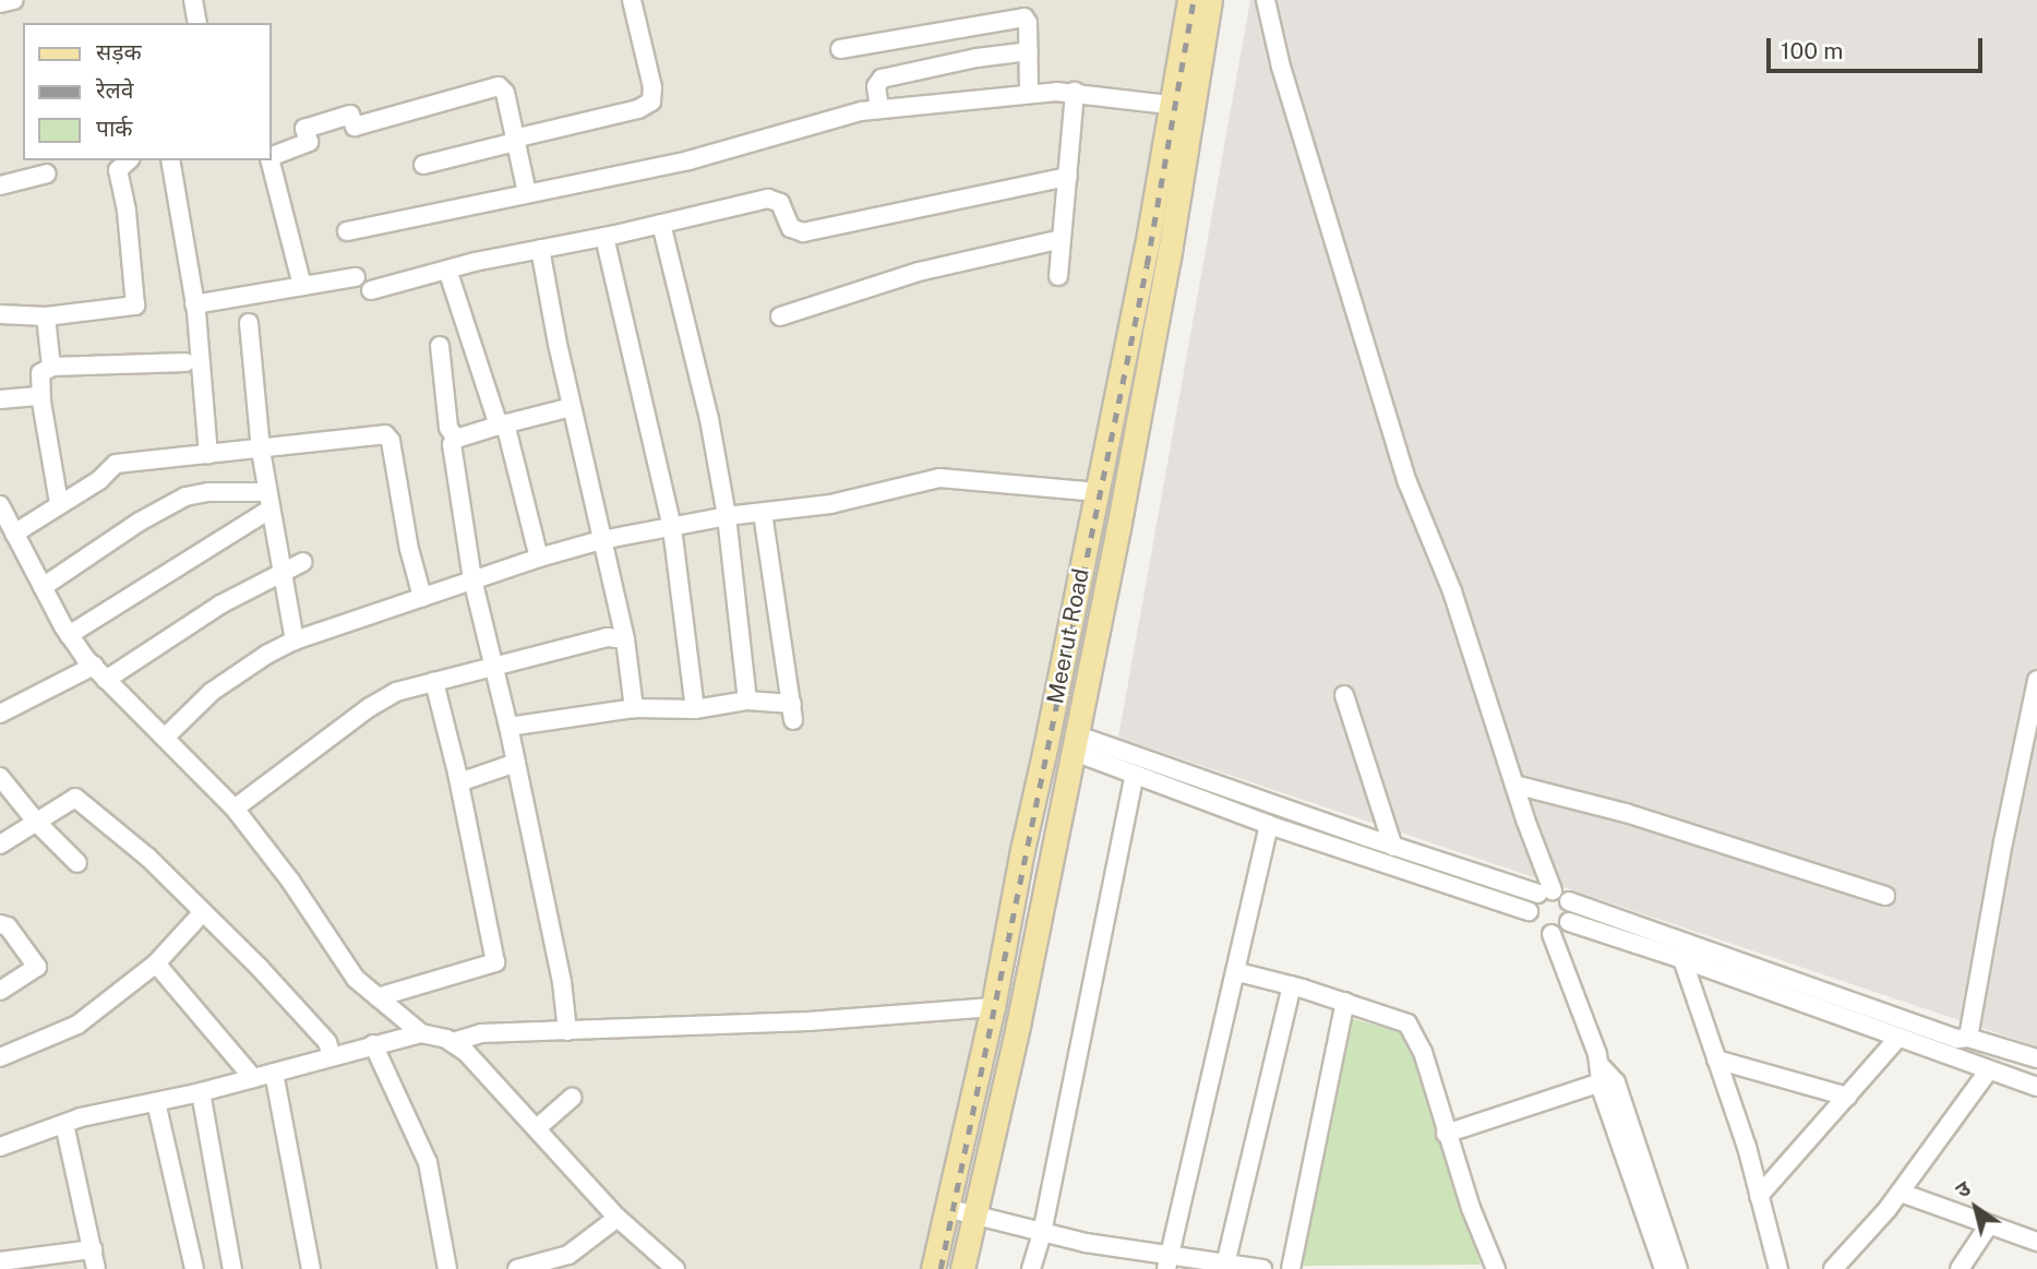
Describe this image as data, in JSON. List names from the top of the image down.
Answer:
{
  "streets": {
    "main road": ["Meerut Road"]
  },
  "legend": ["सड़क", "रेलवे", "पार्क"],
  "scale_bar": "100 m",
  "north": "top left"
}
